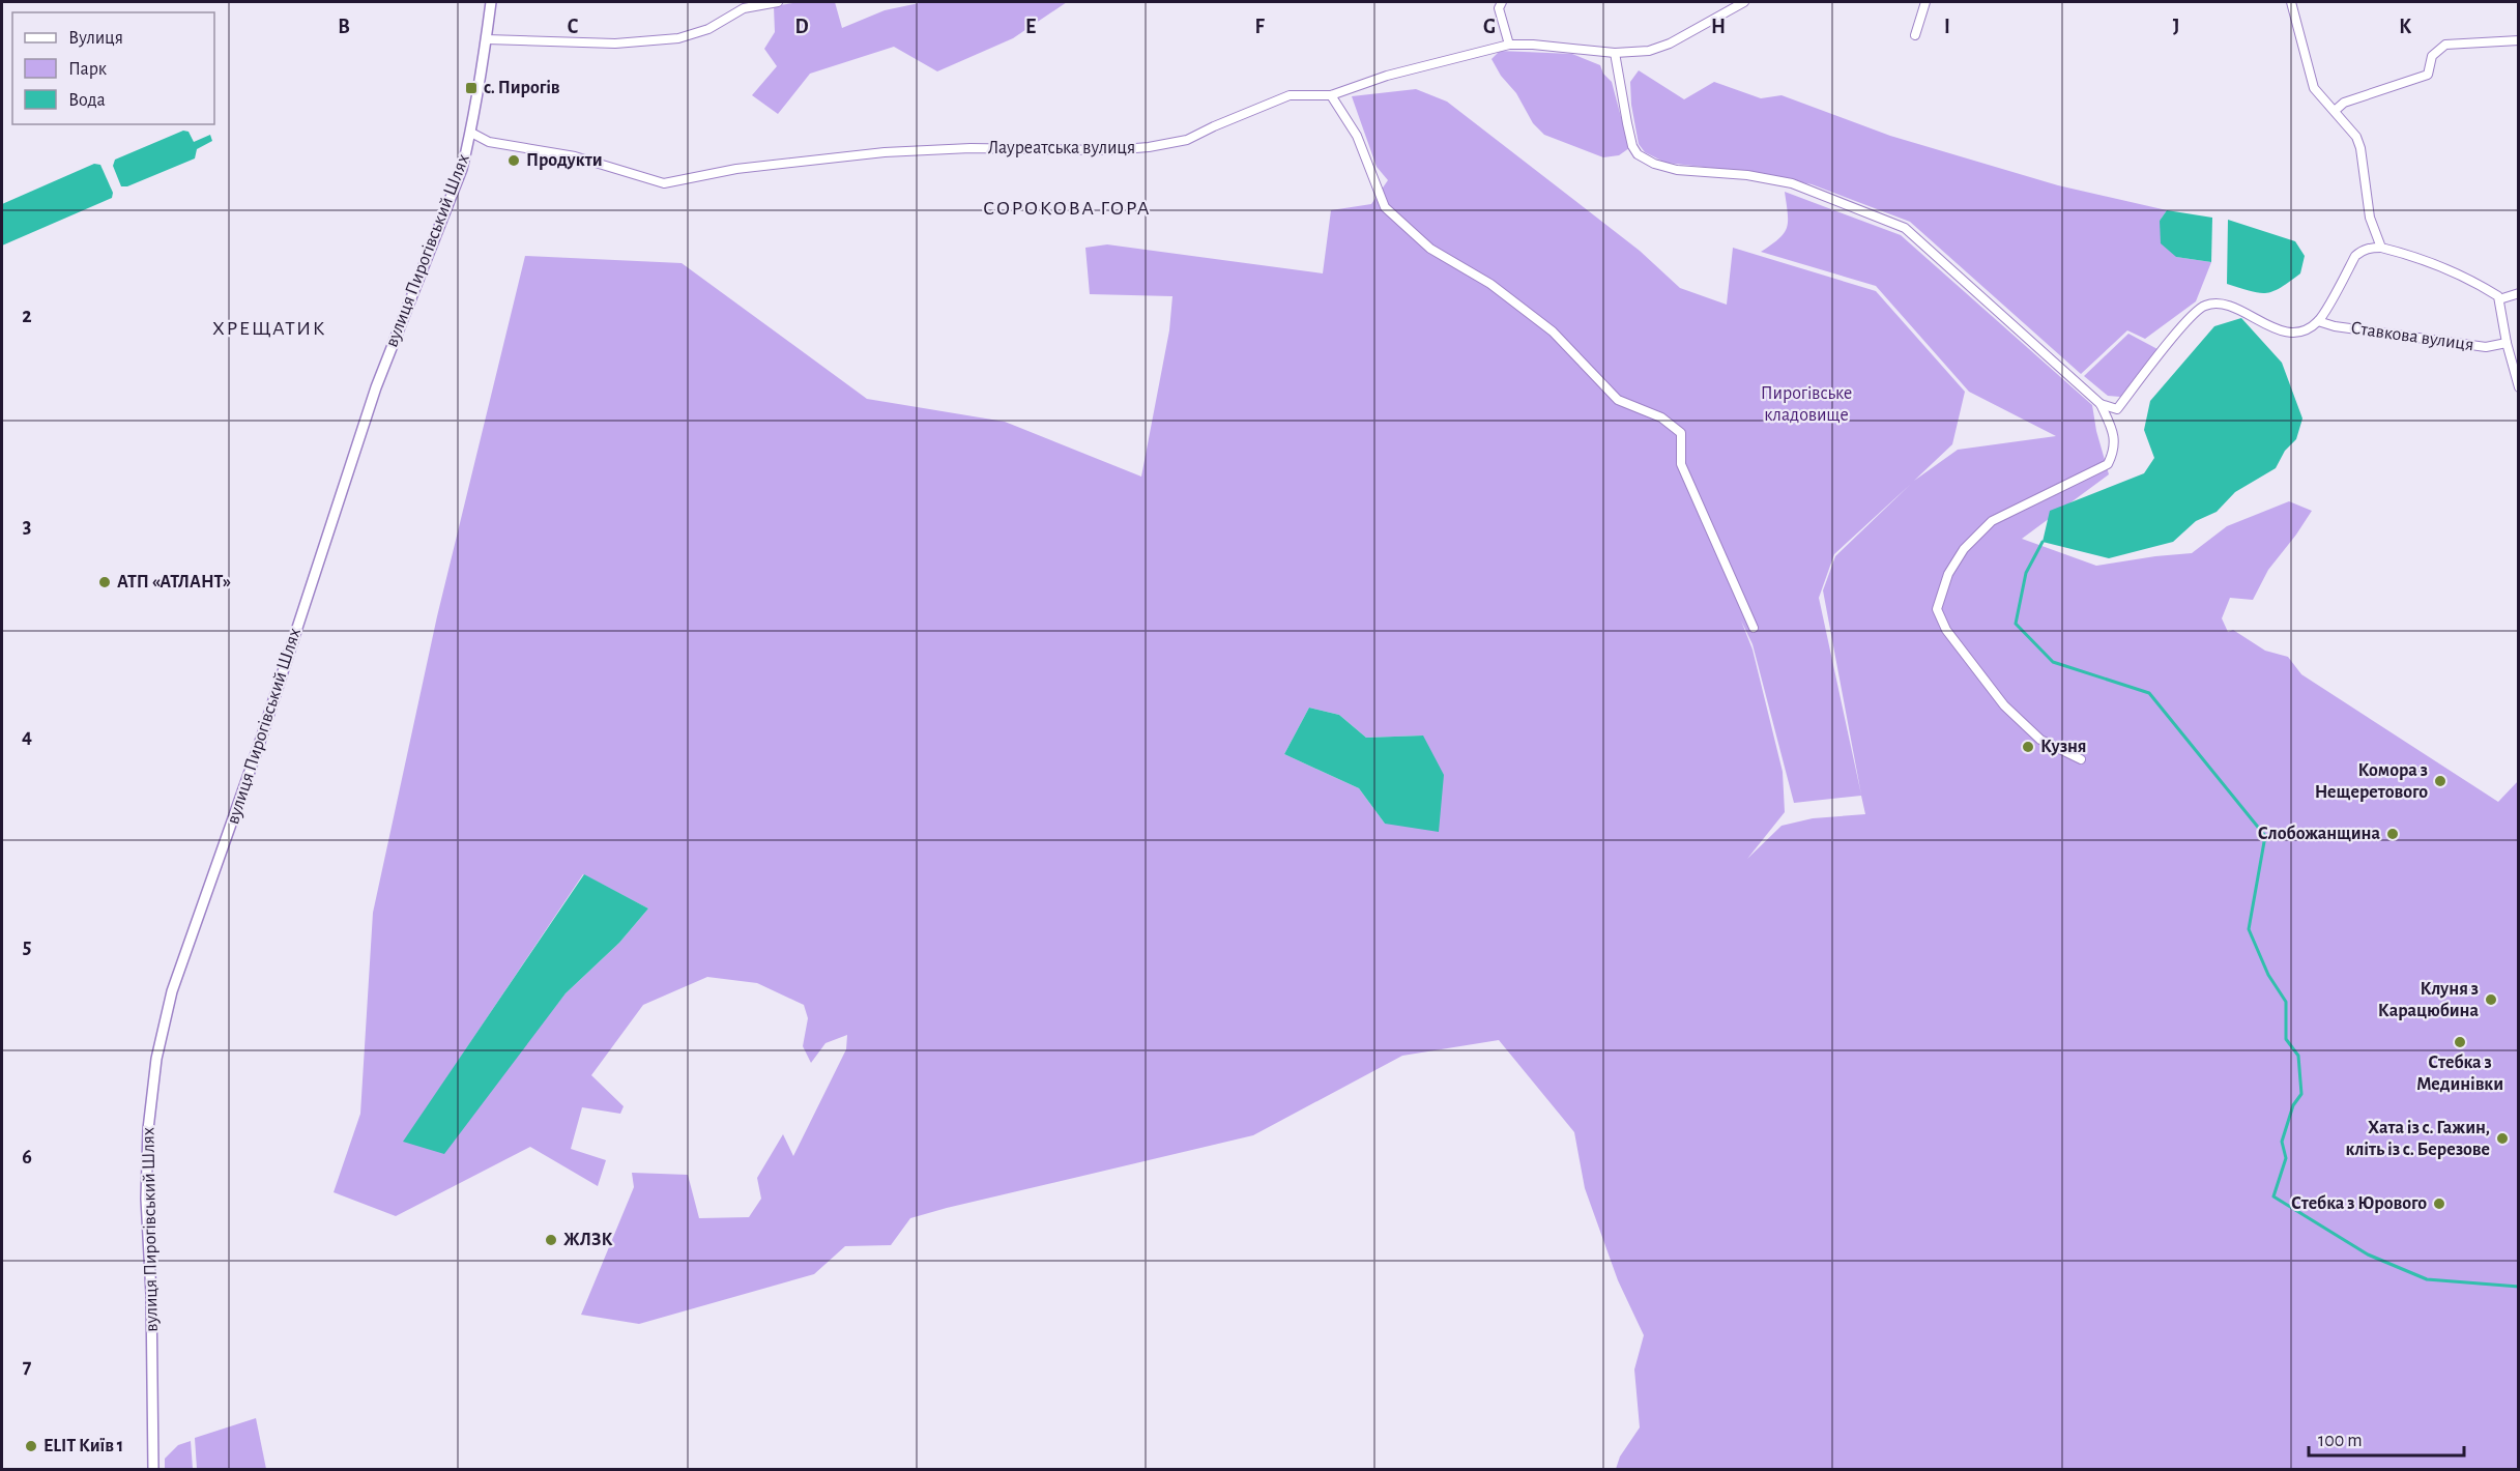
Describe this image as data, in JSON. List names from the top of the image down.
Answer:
{
  "streets": {
    "street": ["Лауреатська вулиця", "вулиця Пирогівський Шлях", "Ставкова вулиця"]
  },
  "crossings": [
    ["Лауреатська вулиця", "вулиця Пирогівський Шлях"]
  ],
  "districts": ["СОРОКОВА ГОРА", "ХРЕЩАТИК"],
  "parks": ["Пирогівське кладовище"],
  "places": {
    "transit": ["с. Пирогів"],
    "other": [
      "Продукти",
      "АТП «АТЛАНТ»",
      "Кузня",
      "Комора з Нещеретового",
      "Слобожанщина",
      "Клуня з Карацюбина",
      "Стебка з Мединівки",
      "Хата із с. Гажин, кліть із с. Березове",
      "Стебка з Юрового",
      "ЖЛЗК",
      "ELIT Київ 1"
    ]
  },
  "legend": ["Вулиця", "Парк", "Вода"],
  "scale_bar": "100 m",
  "grid": {
    "columns": [
      "B",
      "C",
      "D",
      "E",
      "F",
      "G",
      "H",
      "I",
      "J",
      "K"
    ],
    "rows": [
      "2",
      "3",
      "4",
      "5",
      "6",
      "7"
    ]
  }
}
